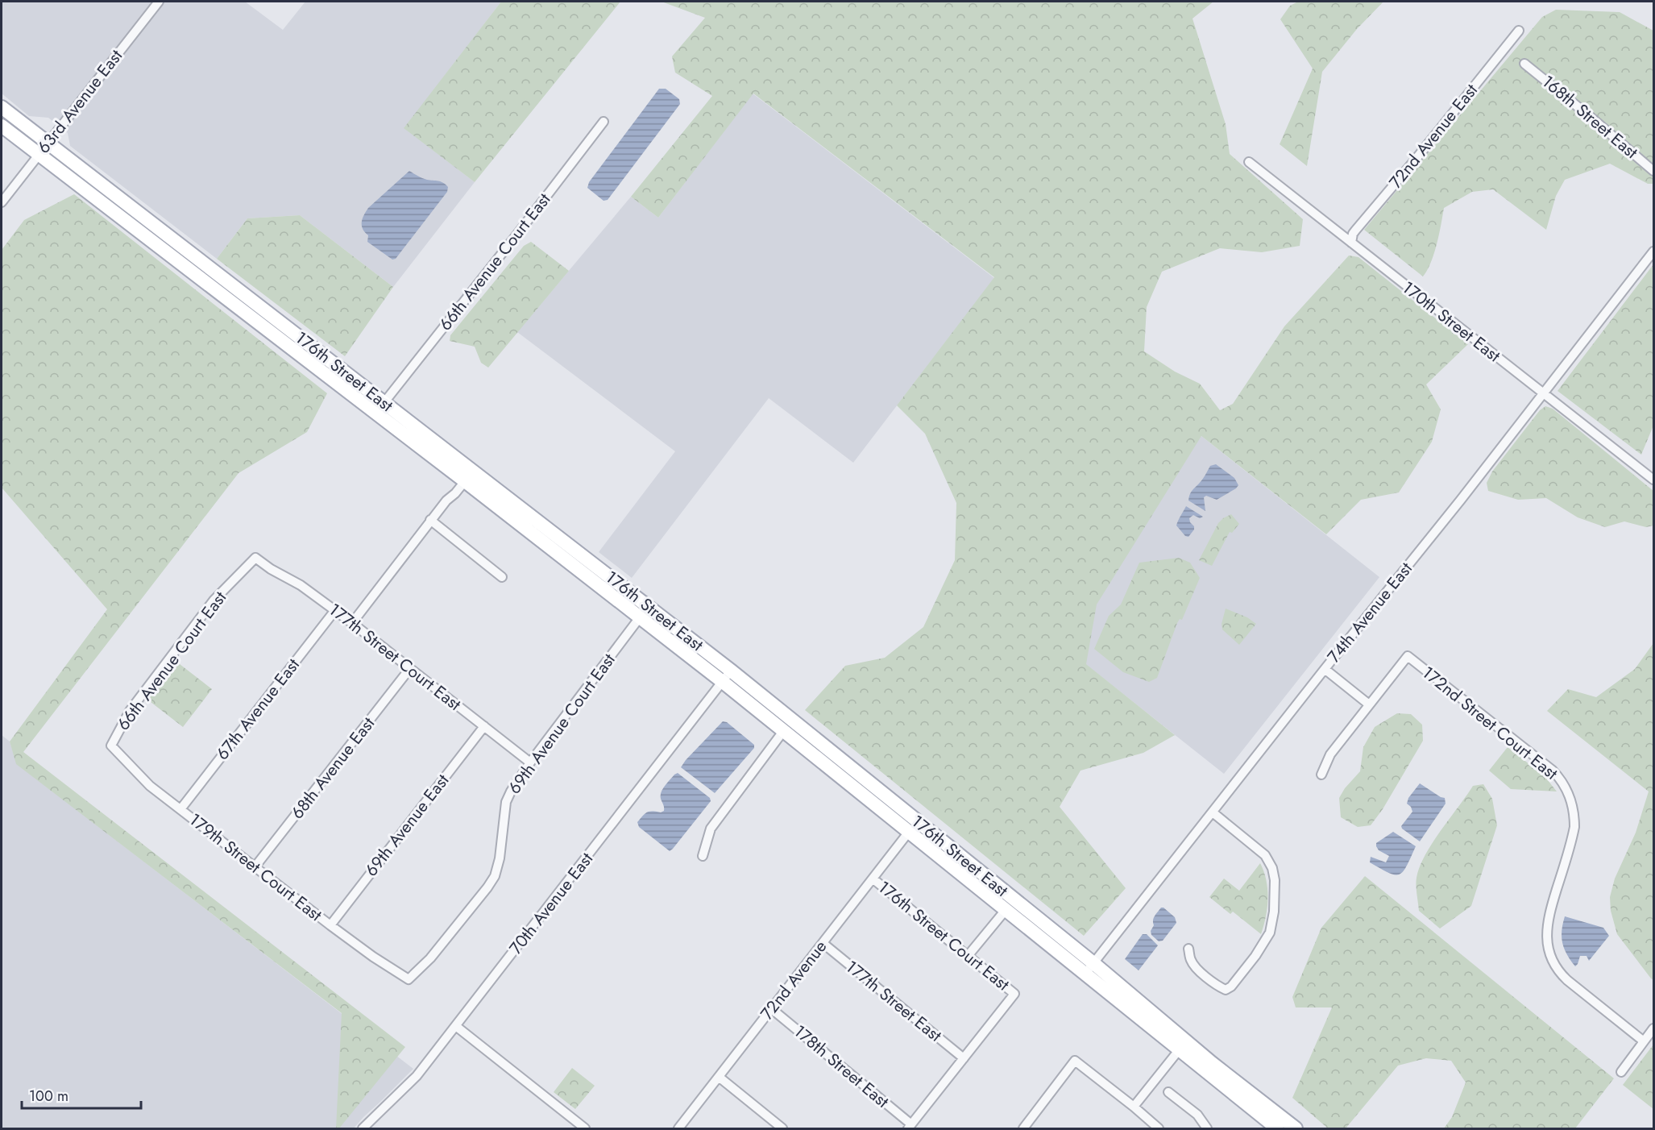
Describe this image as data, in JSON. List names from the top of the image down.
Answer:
{
  "streets": {
    "main road": ["176th Street East"],
    "street": [
      "63rd Avenue East",
      "168th Street East",
      "72nd Avenue East",
      "66th Avenue Court East",
      "170th Street East",
      "74th Avenue East",
      "177th Street Court East",
      "67th Avenue East",
      "172nd Street Court East",
      "69th Avenue Court East",
      "68th Avenue East",
      "69th Avenue East",
      "179th Street Court East",
      "70th Avenue East",
      "176th Street Court East",
      "72nd Avenue",
      "177th Street East",
      "178th Street East"
    ]
  },
  "crossings": [
    ["63rd Avenue East", "176th Street East"],
    ["72nd Avenue East", "170th Street East"],
    ["66th Avenue Court East", "176th Street East"],
    ["66th Avenue Court East", "177th Street Court East"],
    ["66th Avenue Court East", "179th Street Court East"],
    ["170th Street East", "74th Avenue East"],
    ["176th Street East", "74th Avenue East"],
    ["176th Street East", "69th Avenue Court East"],
    ["176th Street East", "70th Avenue East"],
    ["176th Street East", "72nd Avenue"],
    ["177th Street Court East", "67th Avenue East"],
    ["177th Street Court East", "69th Avenue Court East"],
    ["177th Street Court East", "68th Avenue East"],
    ["177th Street Court East", "69th Avenue East"],
    ["67th Avenue East", "179th Street Court East"],
    ["69th Avenue Court East", "179th Street Court East"],
    ["68th Avenue East", "179th Street Court East"],
    ["69th Avenue East", "179th Street Court East"],
    ["176th Street Court East", "72nd Avenue"],
    ["176th Street Court East", "177th Street East"],
    ["72nd Avenue", "177th Street East"],
    ["72nd Avenue", "178th Street East"]
  ],
  "scale_bar": "100 m"
}
